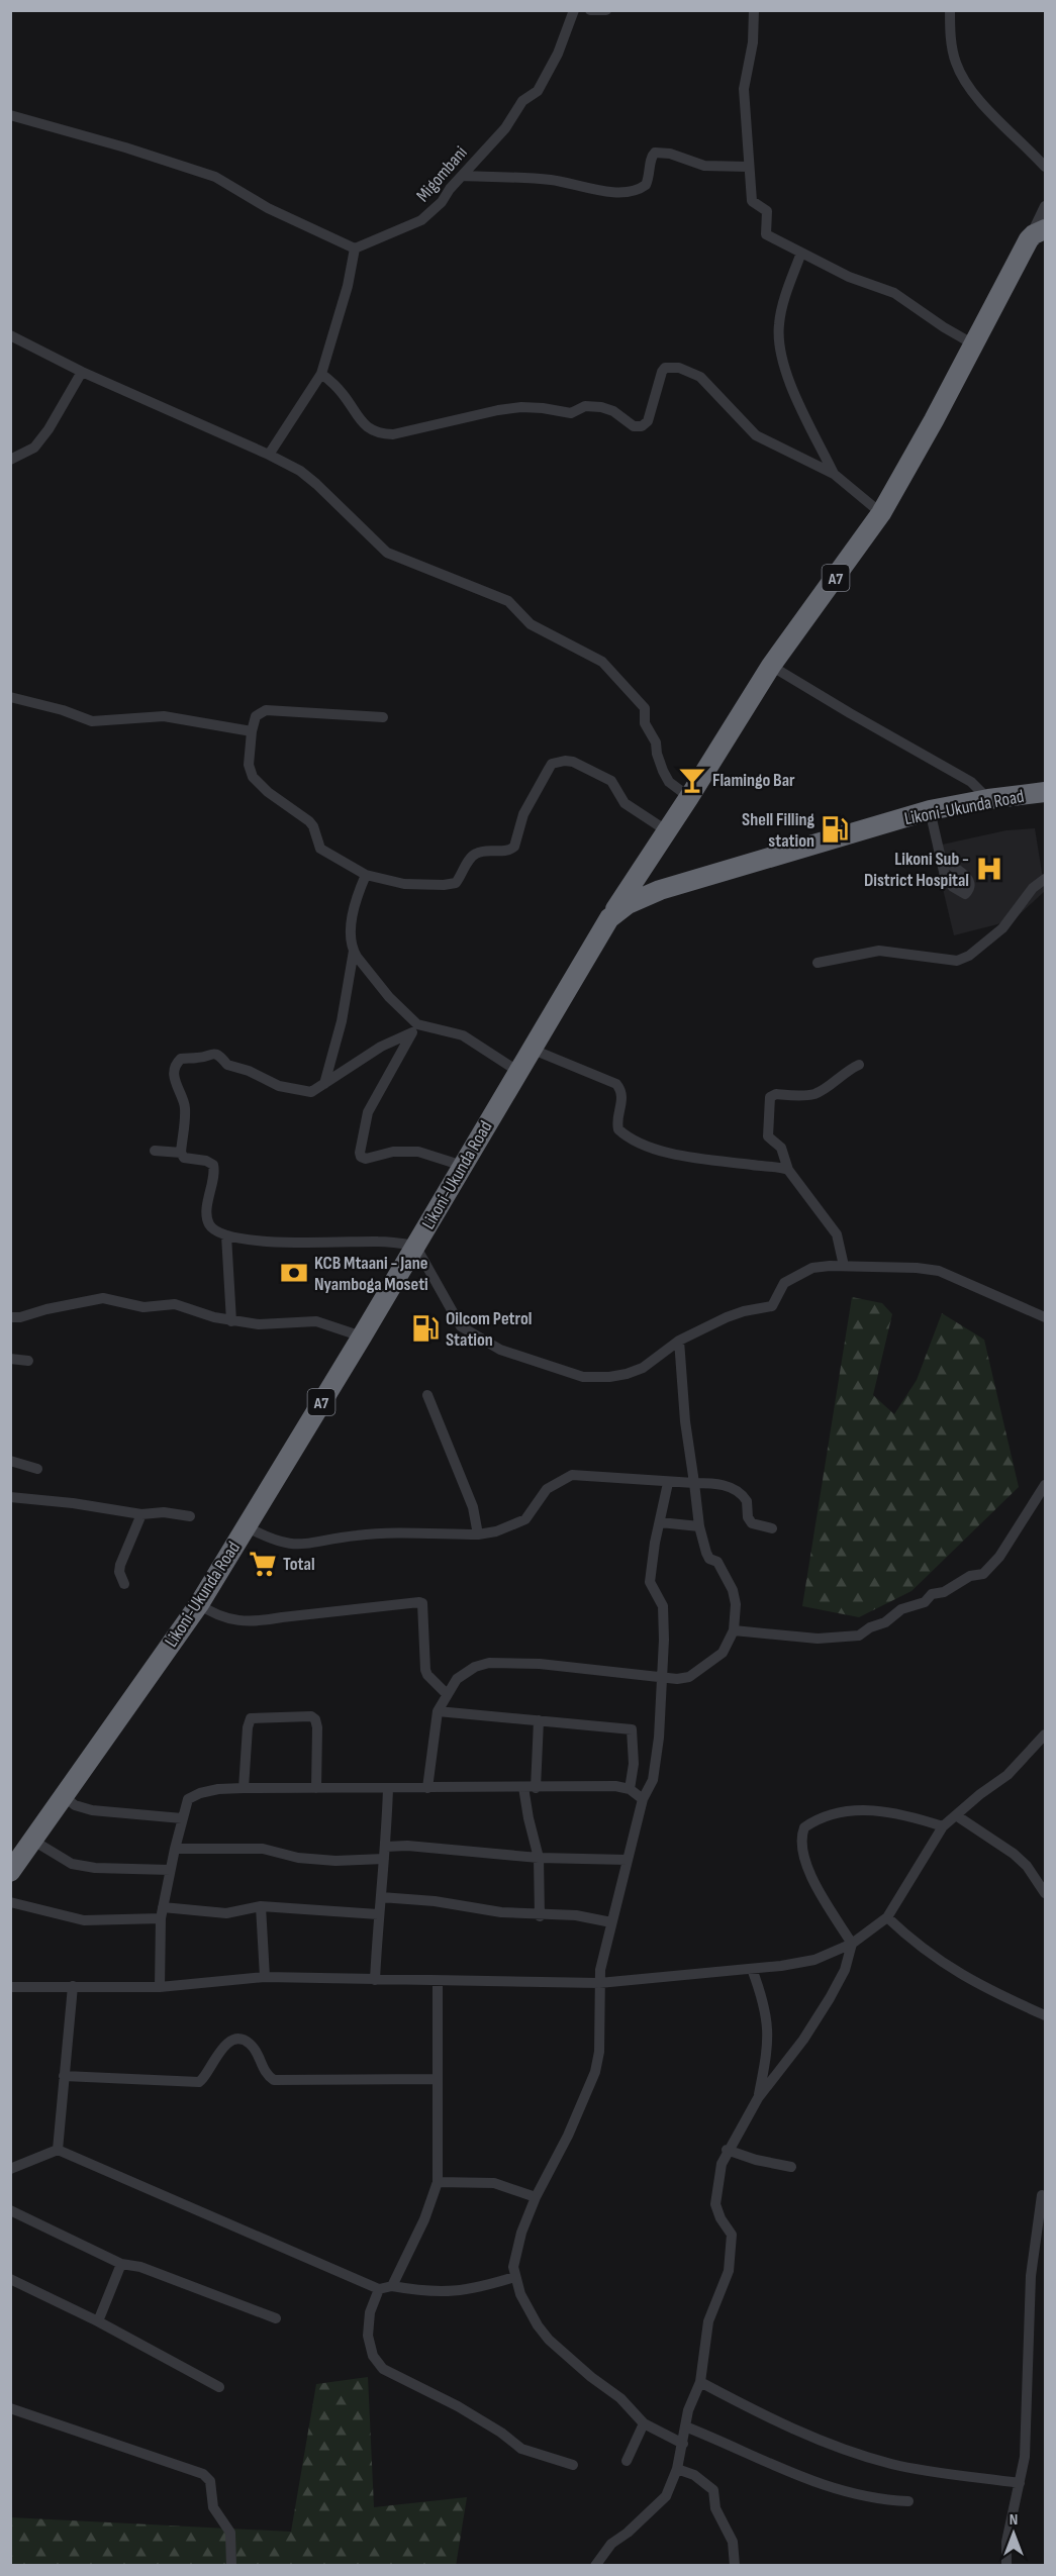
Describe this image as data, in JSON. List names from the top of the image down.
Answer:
{
  "streets": {
    "highway": ["A7", "Likoni-Ukunda Road"],
    "street": ["Migombani"]
  },
  "crossings": [
    ["A7", "Likoni-Ukunda Road"]
  ],
  "places": {
    "bar": ["Flamingo Bar"],
    "fuel station": ["Shell Filling station", "Oilcom Petrol Station"],
    "hospital": ["Likoni Sub - District Hospital"],
    "bank": ["KCB Mtaani - Jane Nyamboga Moseti"],
    "supermarket": ["Total"]
  },
  "north": "top"
}
